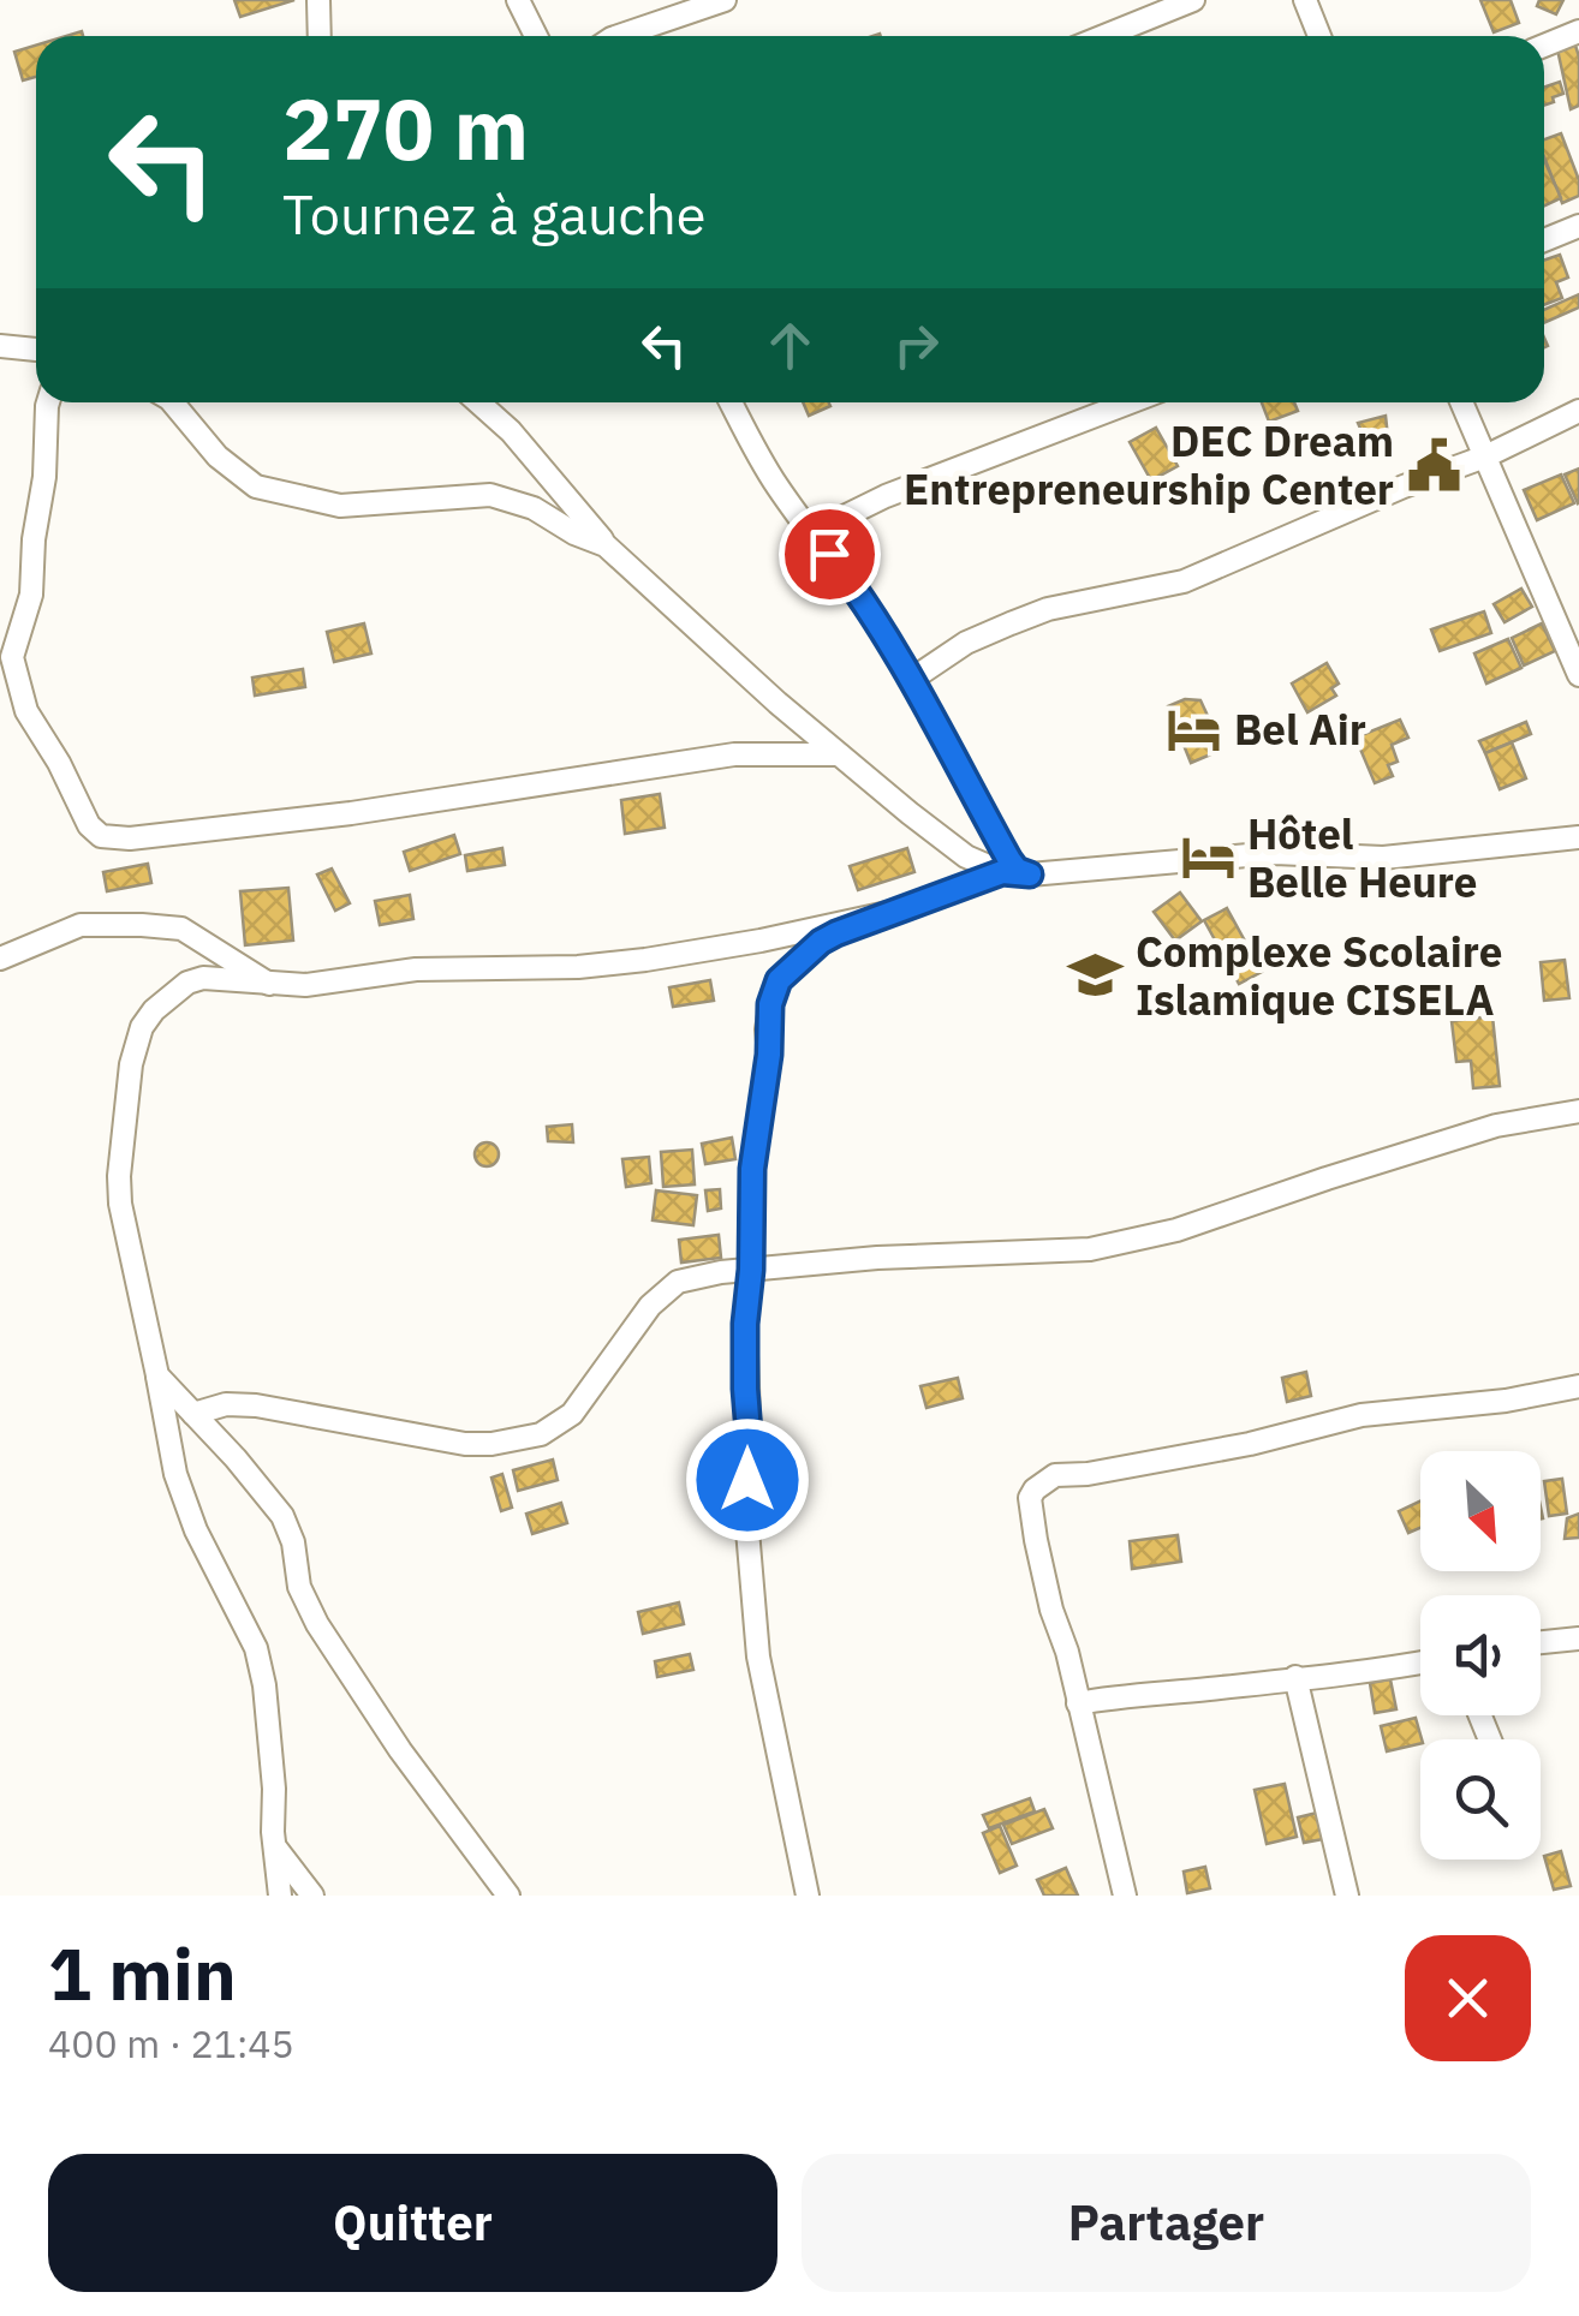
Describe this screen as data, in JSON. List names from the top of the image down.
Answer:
{
  "places": {
    "public building": ["DEC Dream Entrepreneurship Center"],
    "hotel": ["Bel Air", "Hôtel Belle Heure"],
    "school or university": ["Complexe Scolaire Islamique CISELA"]
  },
  "north": "bottom right",
  "page": {
    "turn": ["270 m", "Tournez à gauche"],
    "heading": ["1 min", "400 m · 21:45"],
    "buttons": ["Quitter", "Partager"]
  }
}
